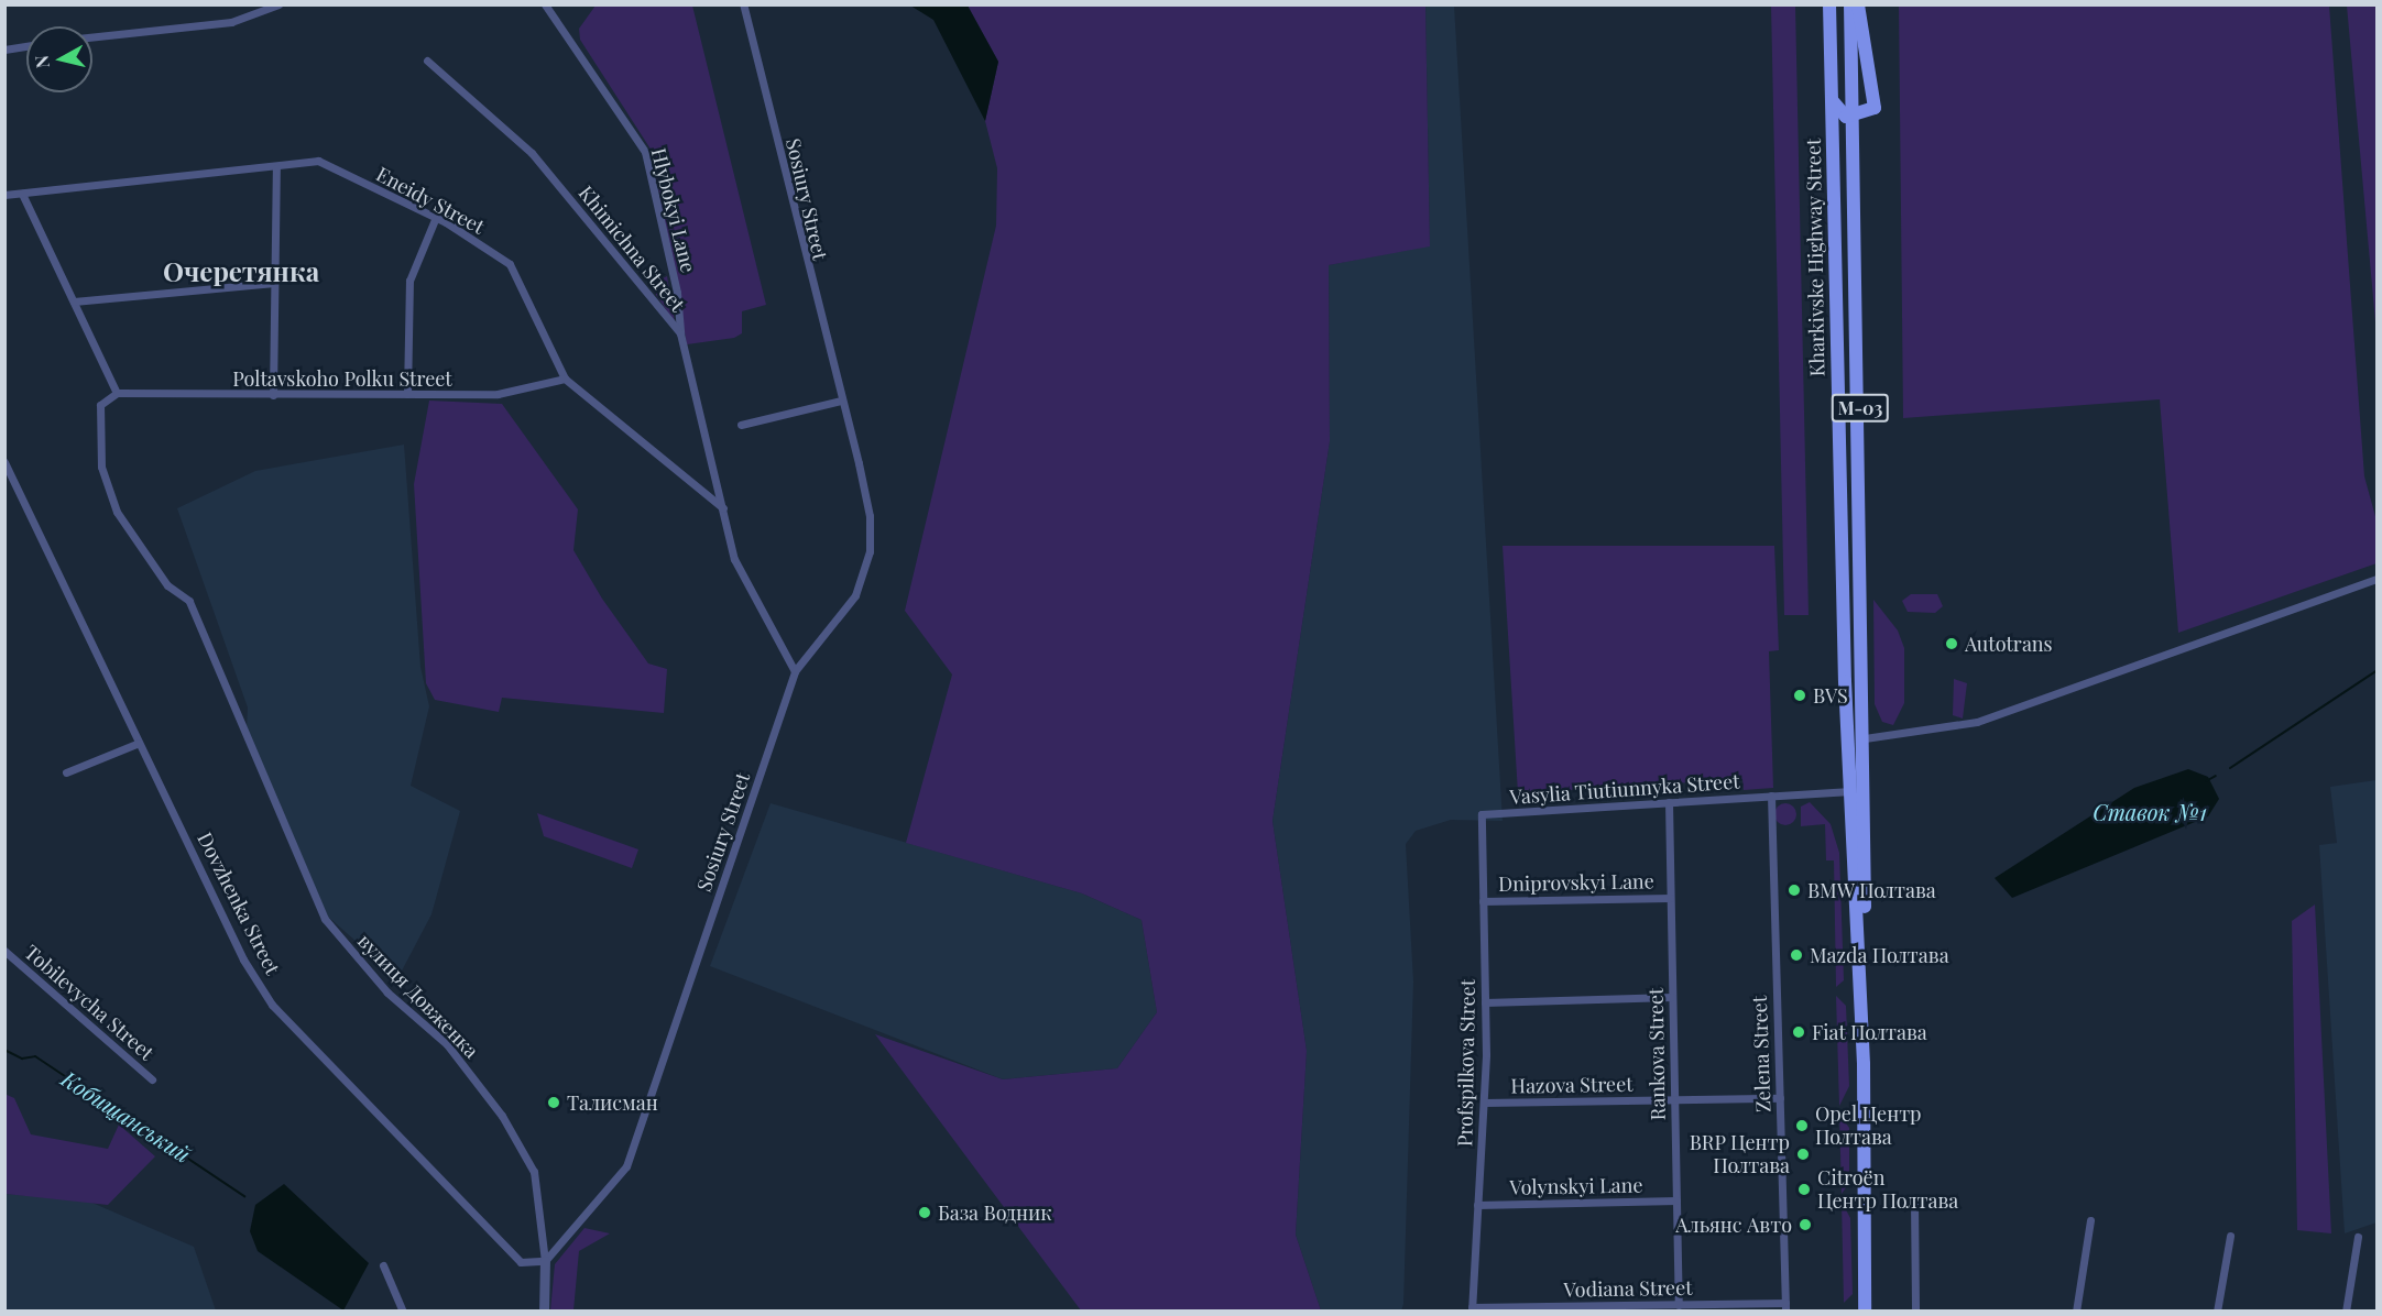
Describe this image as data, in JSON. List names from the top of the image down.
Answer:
{
  "streets": {
    "highway": ["Kharkivske Highway Street", "М-03"],
    "street": [
      "Sosiury Street",
      "Eneidy Street",
      "Hlybokyi Lane",
      "Khimichna Street",
      "Poltavskoho Polku Street",
      "Vasylia Tiutiunnyka Street",
      "Dniprovskyi Lane",
      "Dovzhenka Street",
      "вулиця Довженка",
      "Tobilevycha Street",
      "Rankova Street",
      "Zelena Street",
      "Profspilkova Street",
      "Hazova Street",
      "Volynskyi Lane",
      "Vodiana Street"
    ]
  },
  "crossings": [
    ["Sosiury Street", "Dovzhenka Street"],
    ["Sosiury Street", "вулиця Довженка"],
    ["Eneidy Street", "Khimichna Street"],
    ["Eneidy Street", "Poltavskoho Polku Street"],
    ["Hlybokyi Lane", "Khimichna Street"],
    ["Kharkivske Highway Street", "Vasylia Tiutiunnyka Street"],
    ["Poltavskoho Polku Street", "вулиця Довженка"],
    ["Vasylia Tiutiunnyka Street", "Rankova Street"],
    ["Vasylia Tiutiunnyka Street", "Zelena Street"],
    ["Vasylia Tiutiunnyka Street", "Profspilkova Street"],
    ["Dniprovskyi Lane", "Rankova Street"],
    ["Dniprovskyi Lane", "Profspilkova Street"],
    ["Dovzhenka Street", "вулиця Довженка"],
    ["Rankova Street", "Hazova Street"],
    ["Rankova Street", "Volynskyi Lane"],
    ["Rankova Street", "Vodiana Street"],
    ["Zelena Street", "Hazova Street"],
    ["Zelena Street", "Vodiana Street"],
    ["Profspilkova Street", "Hazova Street"],
    ["Profspilkova Street", "Volynskyi Lane"],
    ["Profspilkova Street", "Vodiana Street"]
  ],
  "districts": ["Очеретянка"],
  "water": ["Ставок №1", "Кобищанський"],
  "places": [
    "Autotrans",
    "BVS",
    "BMW Полтава",
    "Mazda Полтава",
    "Fiat Полтава",
    "Талисман",
    "Opel Центр Полтава",
    "BRP Центр Полтава",
    "Citroën Центр Полтава",
    "База Водник",
    "Альянс Авто"
  ],
  "north": "left"
}
